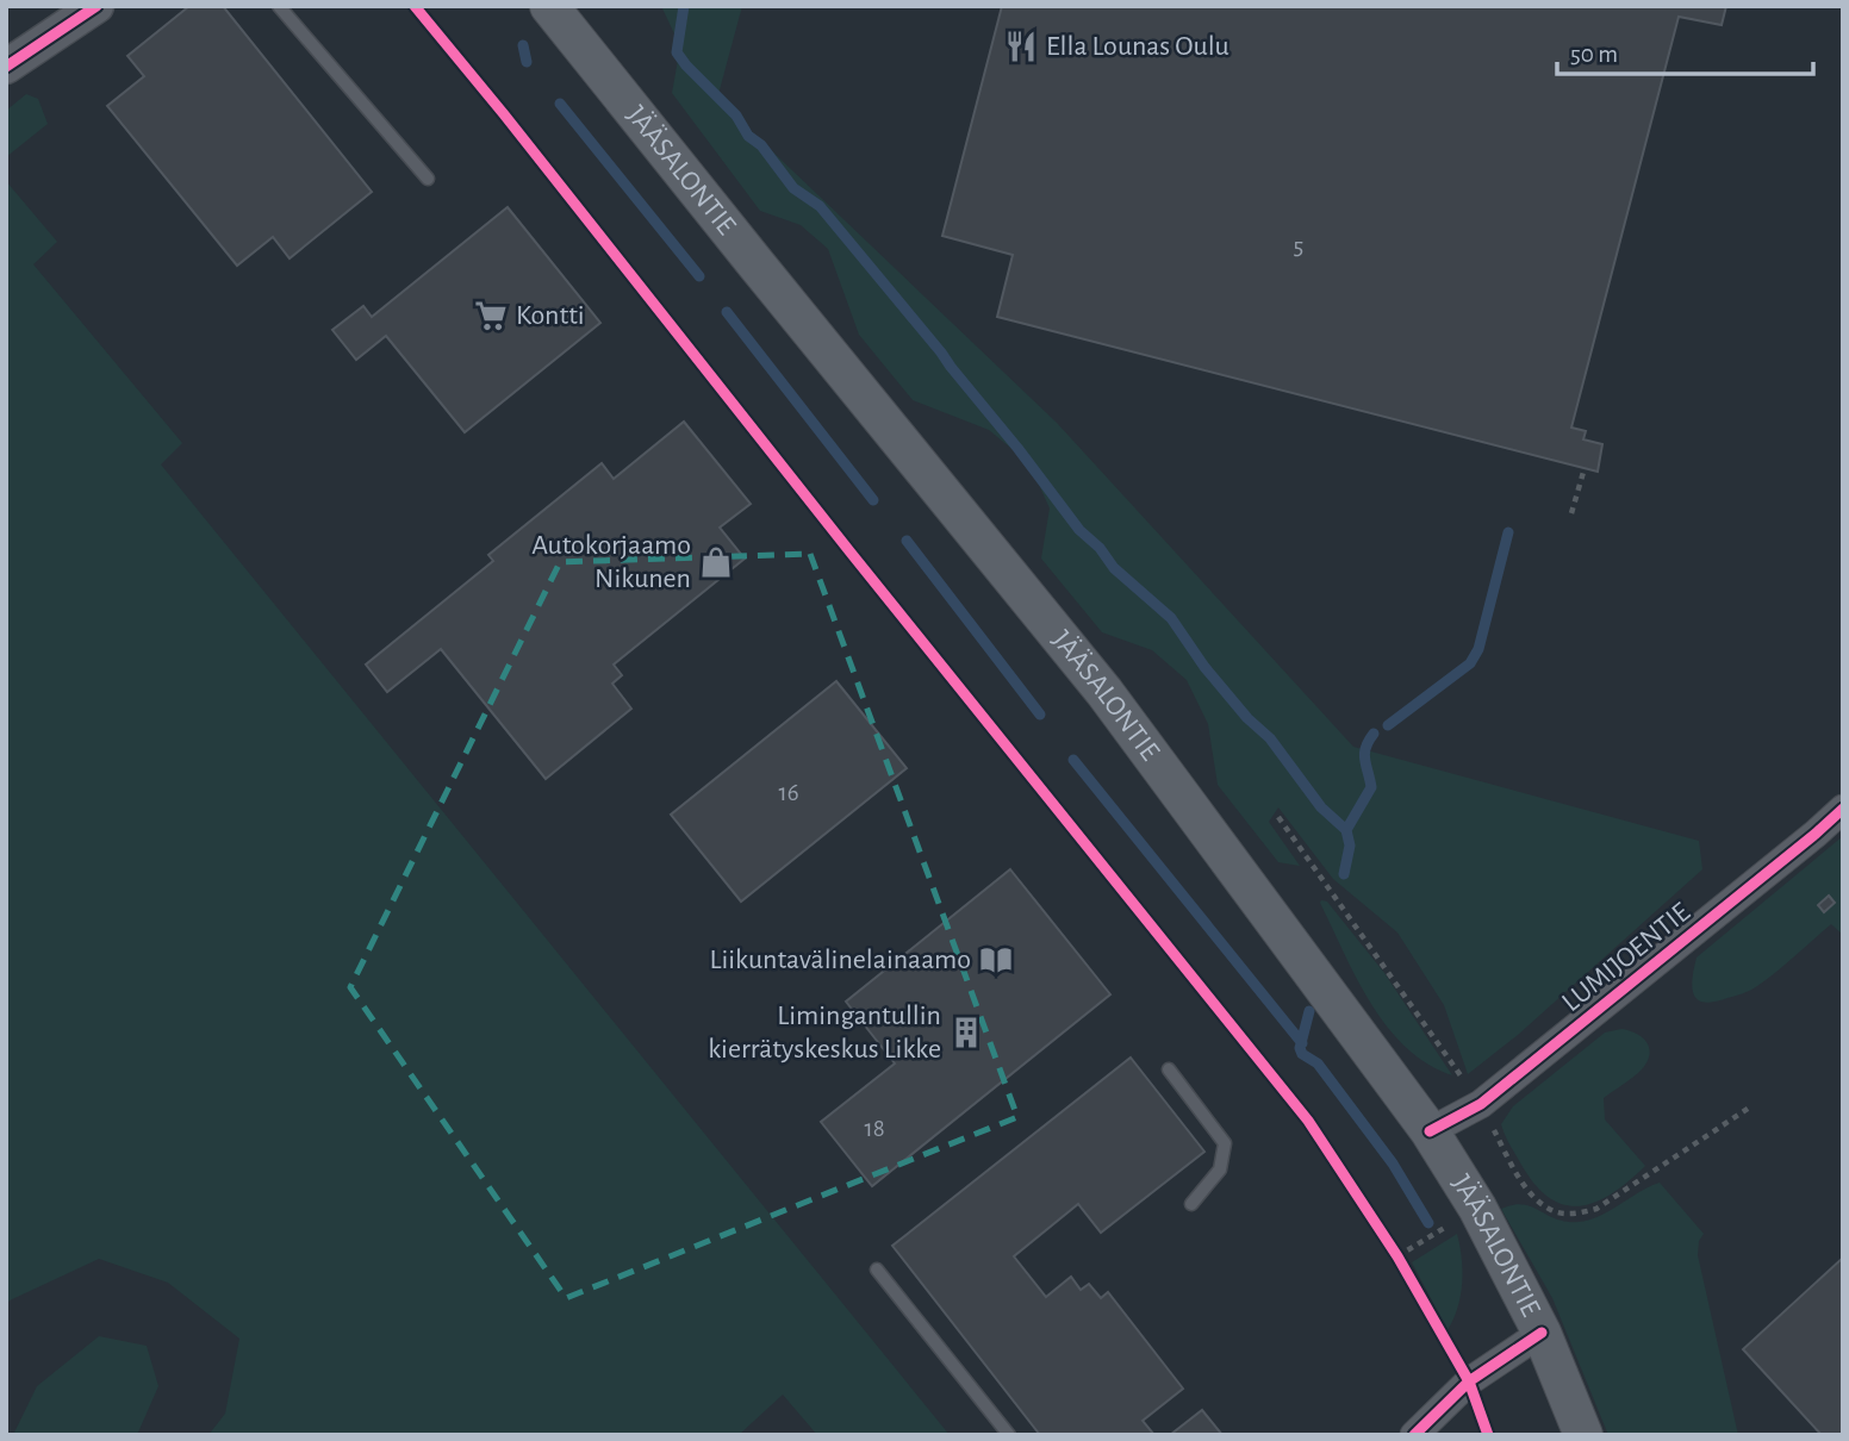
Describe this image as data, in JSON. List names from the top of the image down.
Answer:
{
  "streets": {
    "main road": ["JÄÄSALONTIE"],
    "street": ["LUMIJOENTIE"]
  },
  "crossings": [
    ["JÄÄSALONTIE", "LUMIJOENTIE"]
  ],
  "places": {
    "restaurant": ["Ella Lounas Oulu"],
    "supermarket": ["Kontti"],
    "shop": ["Autokorjaamo Nikunen"],
    "library": ["Liikuntavälinelainaamo"],
    "building": ["Limingantullin kierrätyskeskus Likke"]
  },
  "house_numbers": ["5", "16", "18"],
  "scale_bar": "50 m"
}
